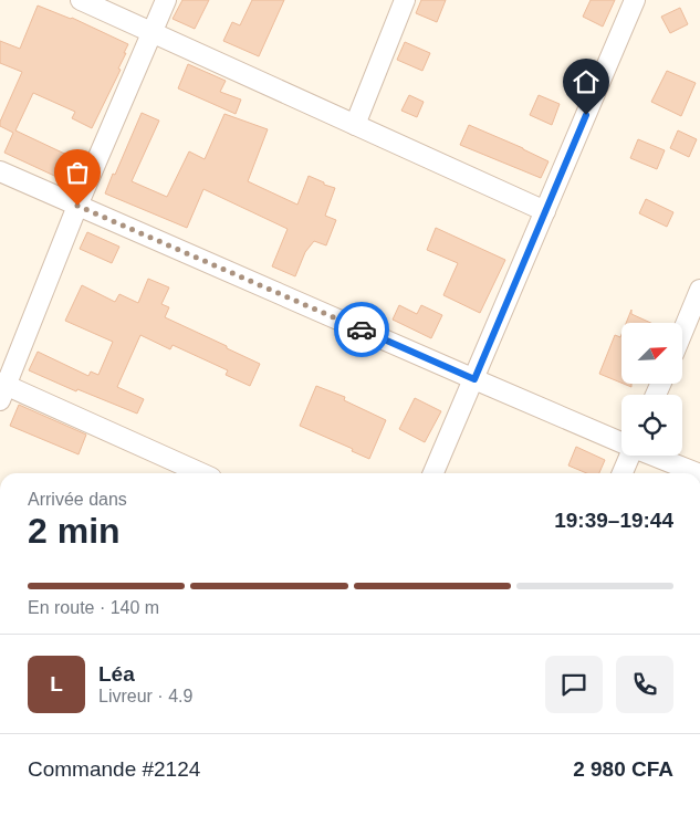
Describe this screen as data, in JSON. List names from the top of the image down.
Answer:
{
  "north": "top right",
  "page": {
    "heading": ["2 min", "Arrivée dans", "19:39–19:44"],
    "panel": [
      "Léa",
      "Livreur · 4.9",
      "Commande #2124",
      "2 980 CFA"
    ],
    "bar": "En route · 140 m",
    "round": "L"
  }
}
